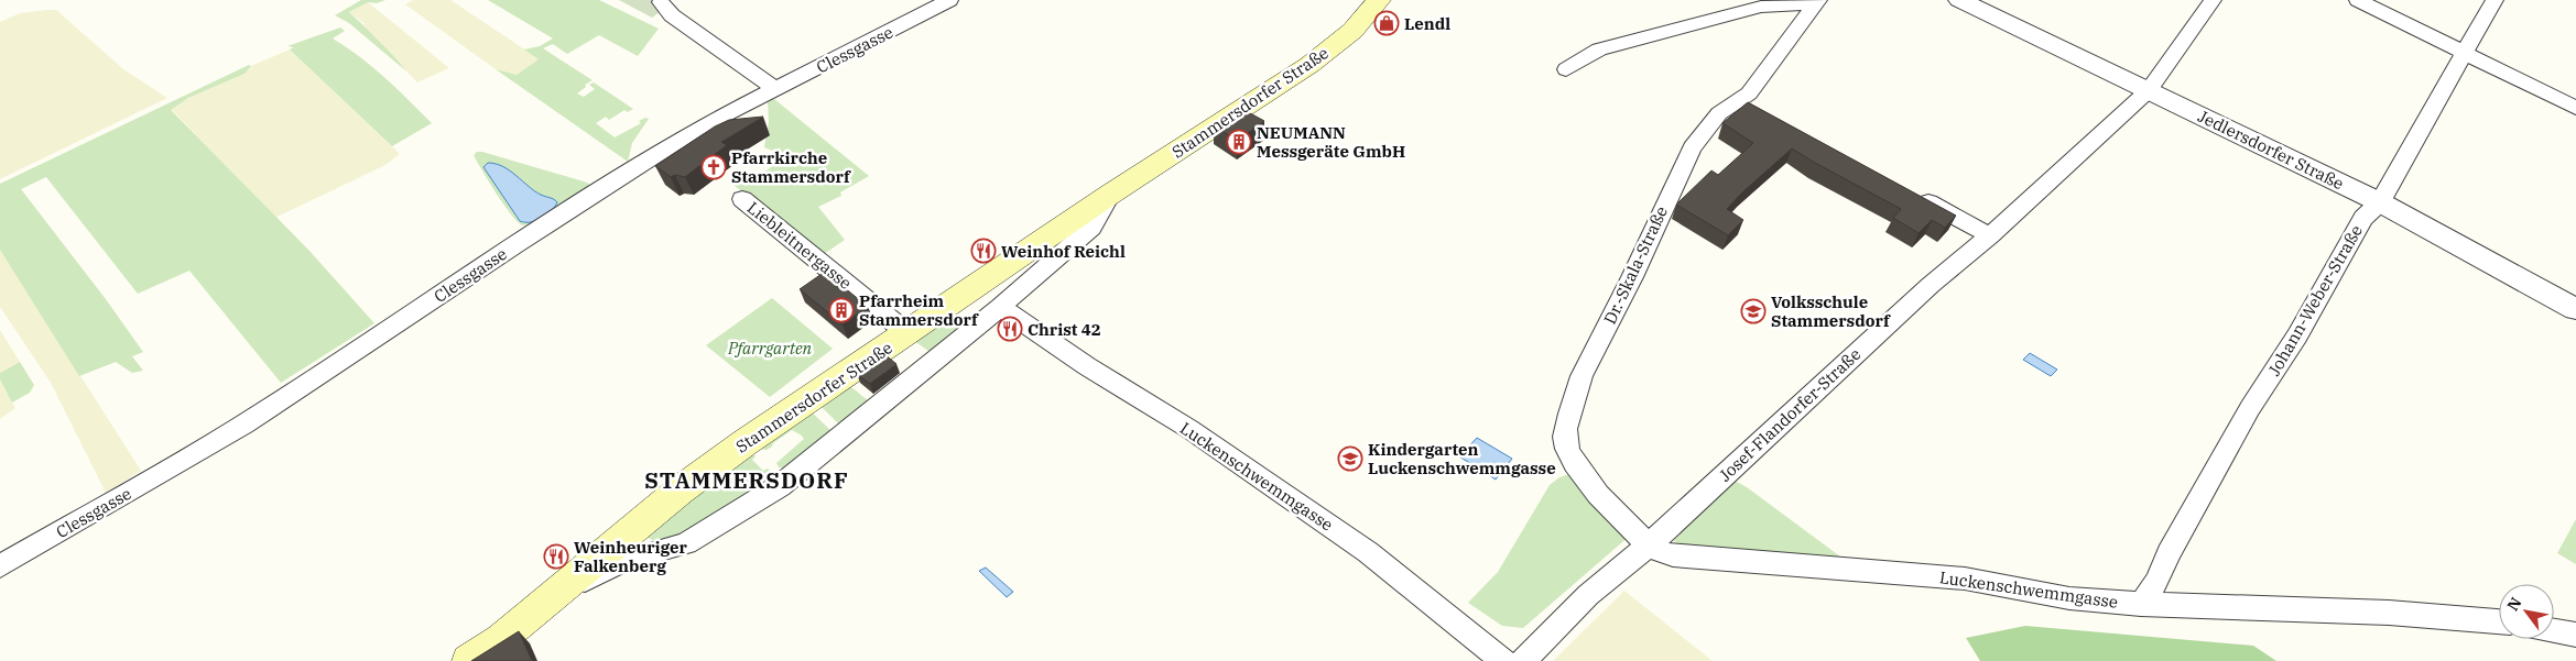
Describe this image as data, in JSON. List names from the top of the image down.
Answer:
{
  "streets": {
    "main road": ["Stammersdorfer Straße"],
    "street": [
      "Clessgasse",
      "Jedlersdorfer Straße",
      "Liebleitnergasse",
      "Dr.-Skala-Straße",
      "Johann-Weber-Straße",
      "Josef-Flandorfer-Straße",
      "Luckenschwemmgasse"
    ]
  },
  "crossings": [
    ["Stammersdorfer Straße", "Liebleitnergasse"],
    ["Stammersdorfer Straße", "Luckenschwemmgasse"],
    ["Jedlersdorfer Straße", "Johann-Weber-Straße"],
    ["Jedlersdorfer Straße", "Josef-Flandorfer-Straße"],
    ["Dr.-Skala-Straße", "Josef-Flandorfer-Straße"],
    ["Dr.-Skala-Straße", "Luckenschwemmgasse"],
    ["Johann-Weber-Straße", "Luckenschwemmgasse"],
    ["Josef-Flandorfer-Straße", "Luckenschwemmgasse"]
  ],
  "districts": ["STAMMERSDORF"],
  "parks": ["Pfarrgarten"],
  "places": {
    "shop": ["Lendl"],
    "building": ["NEUMANN Messgeräte GmbH", "Pfarrheim Stammersdorf"],
    "church": ["Pfarrkirche Stammersdorf"],
    "restaurant": ["Weinhof Reichl", "Christ 42", "Weinheuriger Falkenberg"],
    "school or university": ["Volksschule Stammersdorf", "Kindergarten Luckenschwemmgasse"]
  },
  "north": "top left"
}
